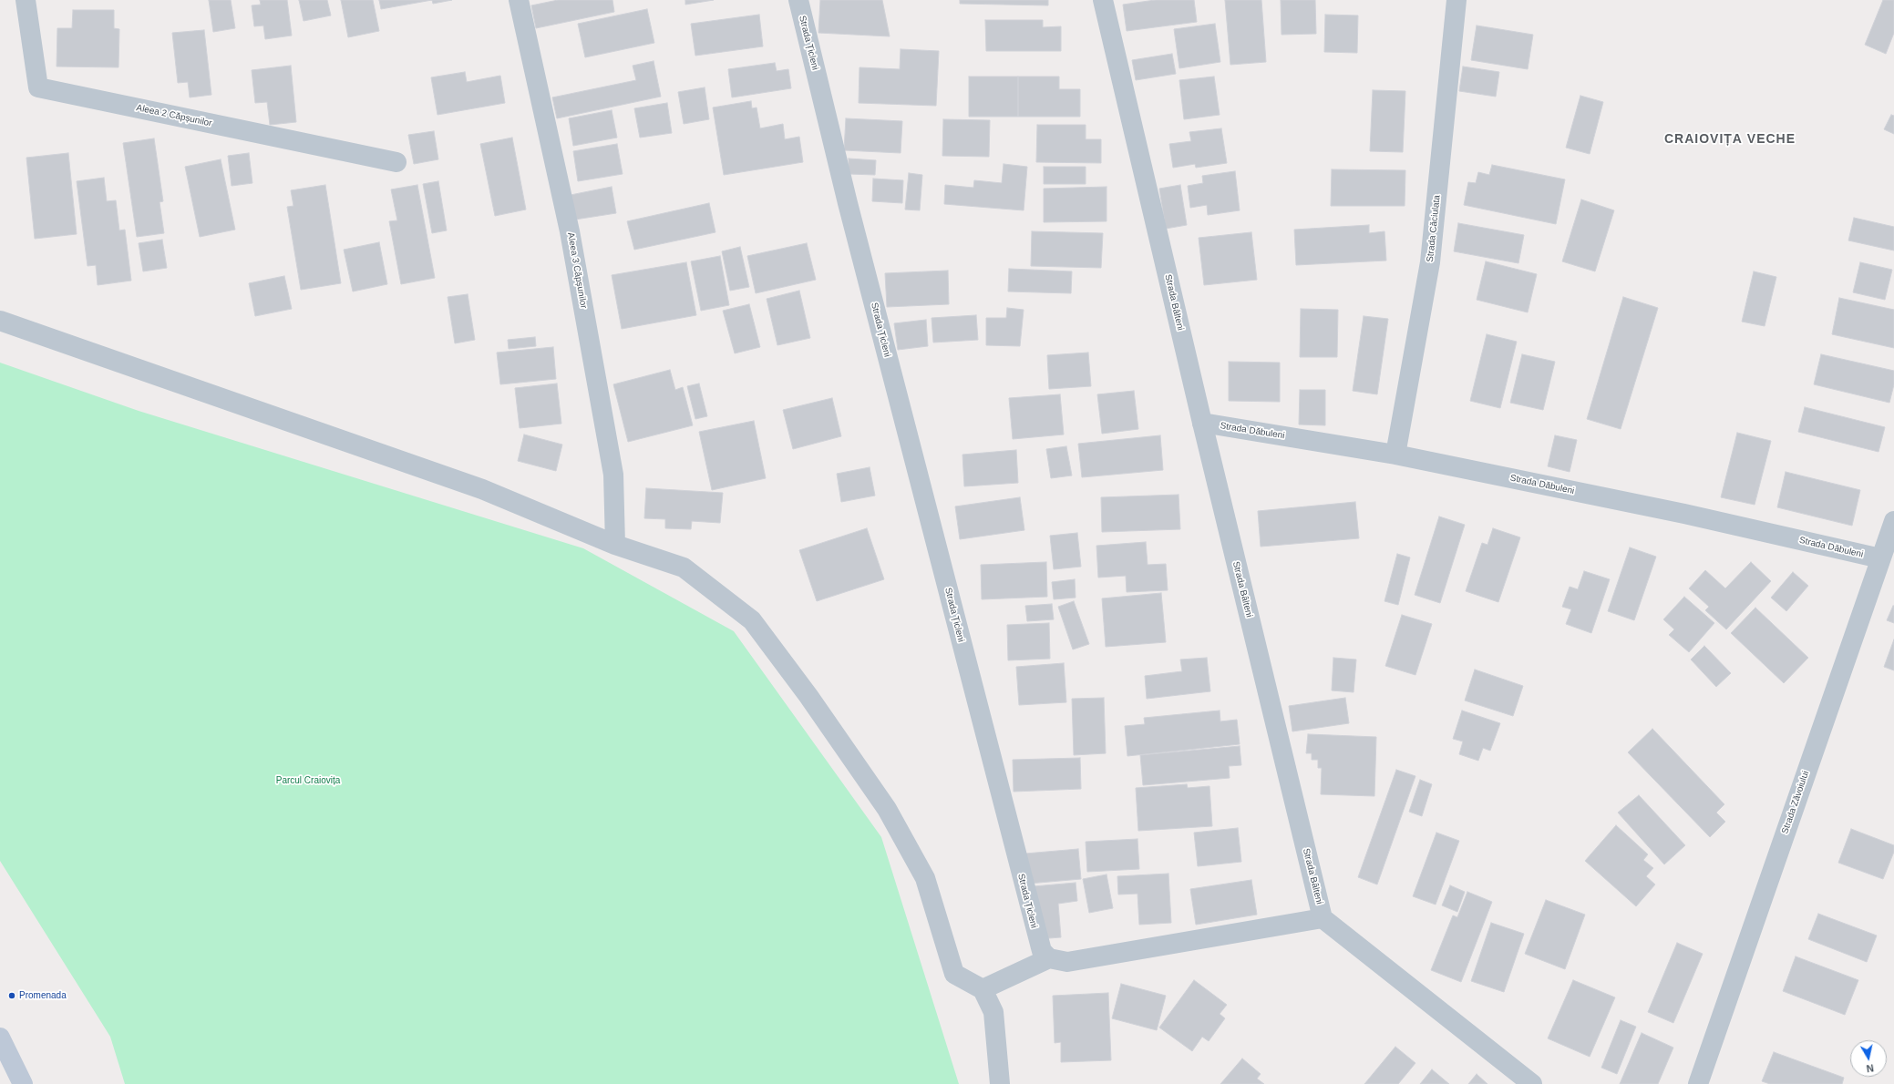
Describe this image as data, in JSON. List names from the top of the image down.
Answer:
{
  "streets": {
    "street": [
      "Strada Țicleni",
      "Aleea 2 Căpșunilor",
      "Strada Căciulata",
      "Aleea 3 Căpșunilor",
      "Strada Bâlteni",
      "Strada Dăbuleni",
      "Strada Zăvoiului"
    ]
  },
  "crossings": [
    ["Strada Căciulata", "Strada Dăbuleni"],
    ["Strada Bâlteni", "Strada Dăbuleni"],
    ["Strada Dăbuleni", "Strada Zăvoiului"]
  ],
  "districts": ["CRAIOVIȚA VECHE"],
  "parks": ["Parcul Craiovița"],
  "places": ["Promenada"],
  "north": "bottom"
}
